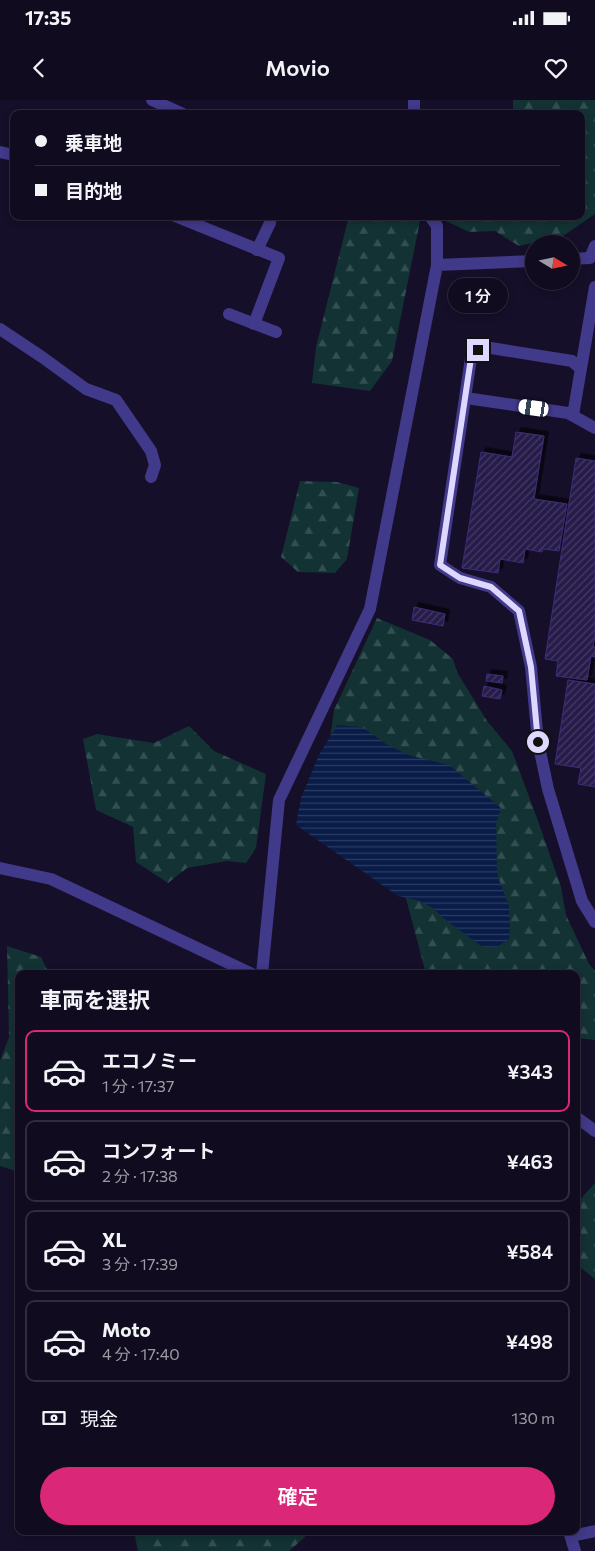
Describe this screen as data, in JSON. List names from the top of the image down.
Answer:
{
  "north": "right",
  "page": {
    "status": "17:35",
    "header": "Movio",
    "banner": ["乗車地", "目的地"],
    "bubble": "1 分",
    "heading": "車両を選択",
    "list": [
      {
        "name": "エコノミー",
        "note": "1 分 · 17:37",
        "value": "¥343"
      },
      {
        "name": "コンフォート",
        "note": "2 分 · 17:38",
        "value": "¥463"
      },
      {
        "name": "XL",
        "note": "3 分 · 17:39",
        "value": "¥584"
      },
      {
        "name": "Moto",
        "note": "4 分 · 17:40",
        "value": "¥498"
      }
    ],
    "pay": ["現金", "130 m"],
    "buttons": "確定"
  }
}
